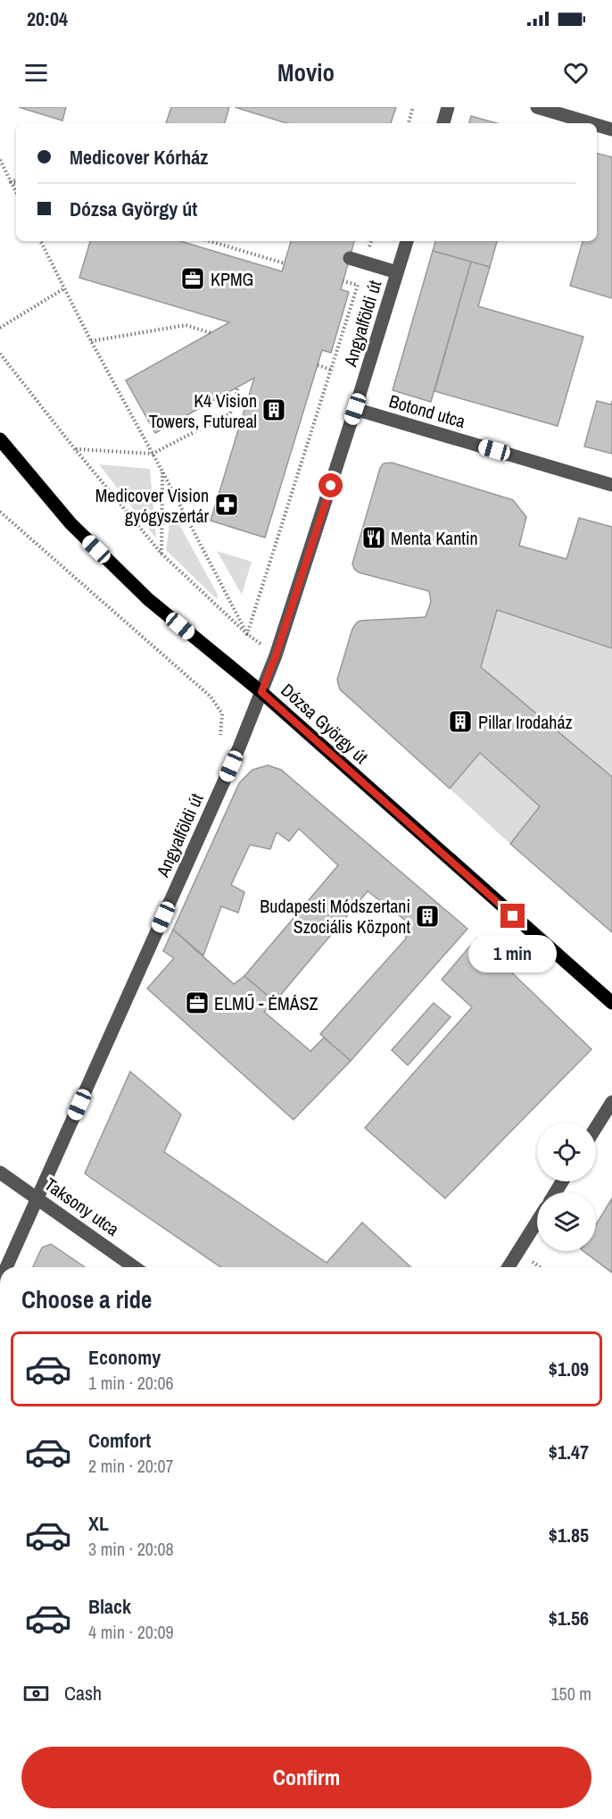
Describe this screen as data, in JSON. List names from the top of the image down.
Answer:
{
  "streets": {
    "main road": ["Dózsa György út"],
    "street": ["Angyalföldi út", "Botond utca", "Taksony utca"]
  },
  "crossings": [
    ["Angyalföldi út", "Botond utca"],
    ["Angyalföldi út", "Dózsa György út"],
    ["Angyalföldi út", "Taksony utca"]
  ],
  "places": {
    "office": ["KPMG", "ELMŰ - ÉMÁSZ"],
    "building": ["K4 Vision Towers, Futureal", "Pillar Irodaház", "Budapesti Módszertani Szociális Központ"],
    "pharmacy": ["Medicover Vision gyógyszertár"],
    "restaurant": ["Menta Kantin"]
  },
  "page": {
    "status": "20:04",
    "header": "Movio",
    "banner": ["Medicover Kórház", "Dózsa György út"],
    "bubble": "1 min",
    "heading": "Choose a ride",
    "list": [
      {
        "name": "Economy",
        "note": "1 min · 20:06",
        "value": "$1.09"
      },
      {
        "name": "Comfort",
        "note": "2 min · 20:07",
        "value": "$1.47"
      },
      {
        "name": "XL",
        "note": "3 min · 20:08",
        "value": "$1.85"
      },
      {
        "name": "Black",
        "note": "4 min · 20:09",
        "value": "$1.56"
      }
    ],
    "pay": ["Cash", "150 m"],
    "buttons": "Confirm"
  }
}
